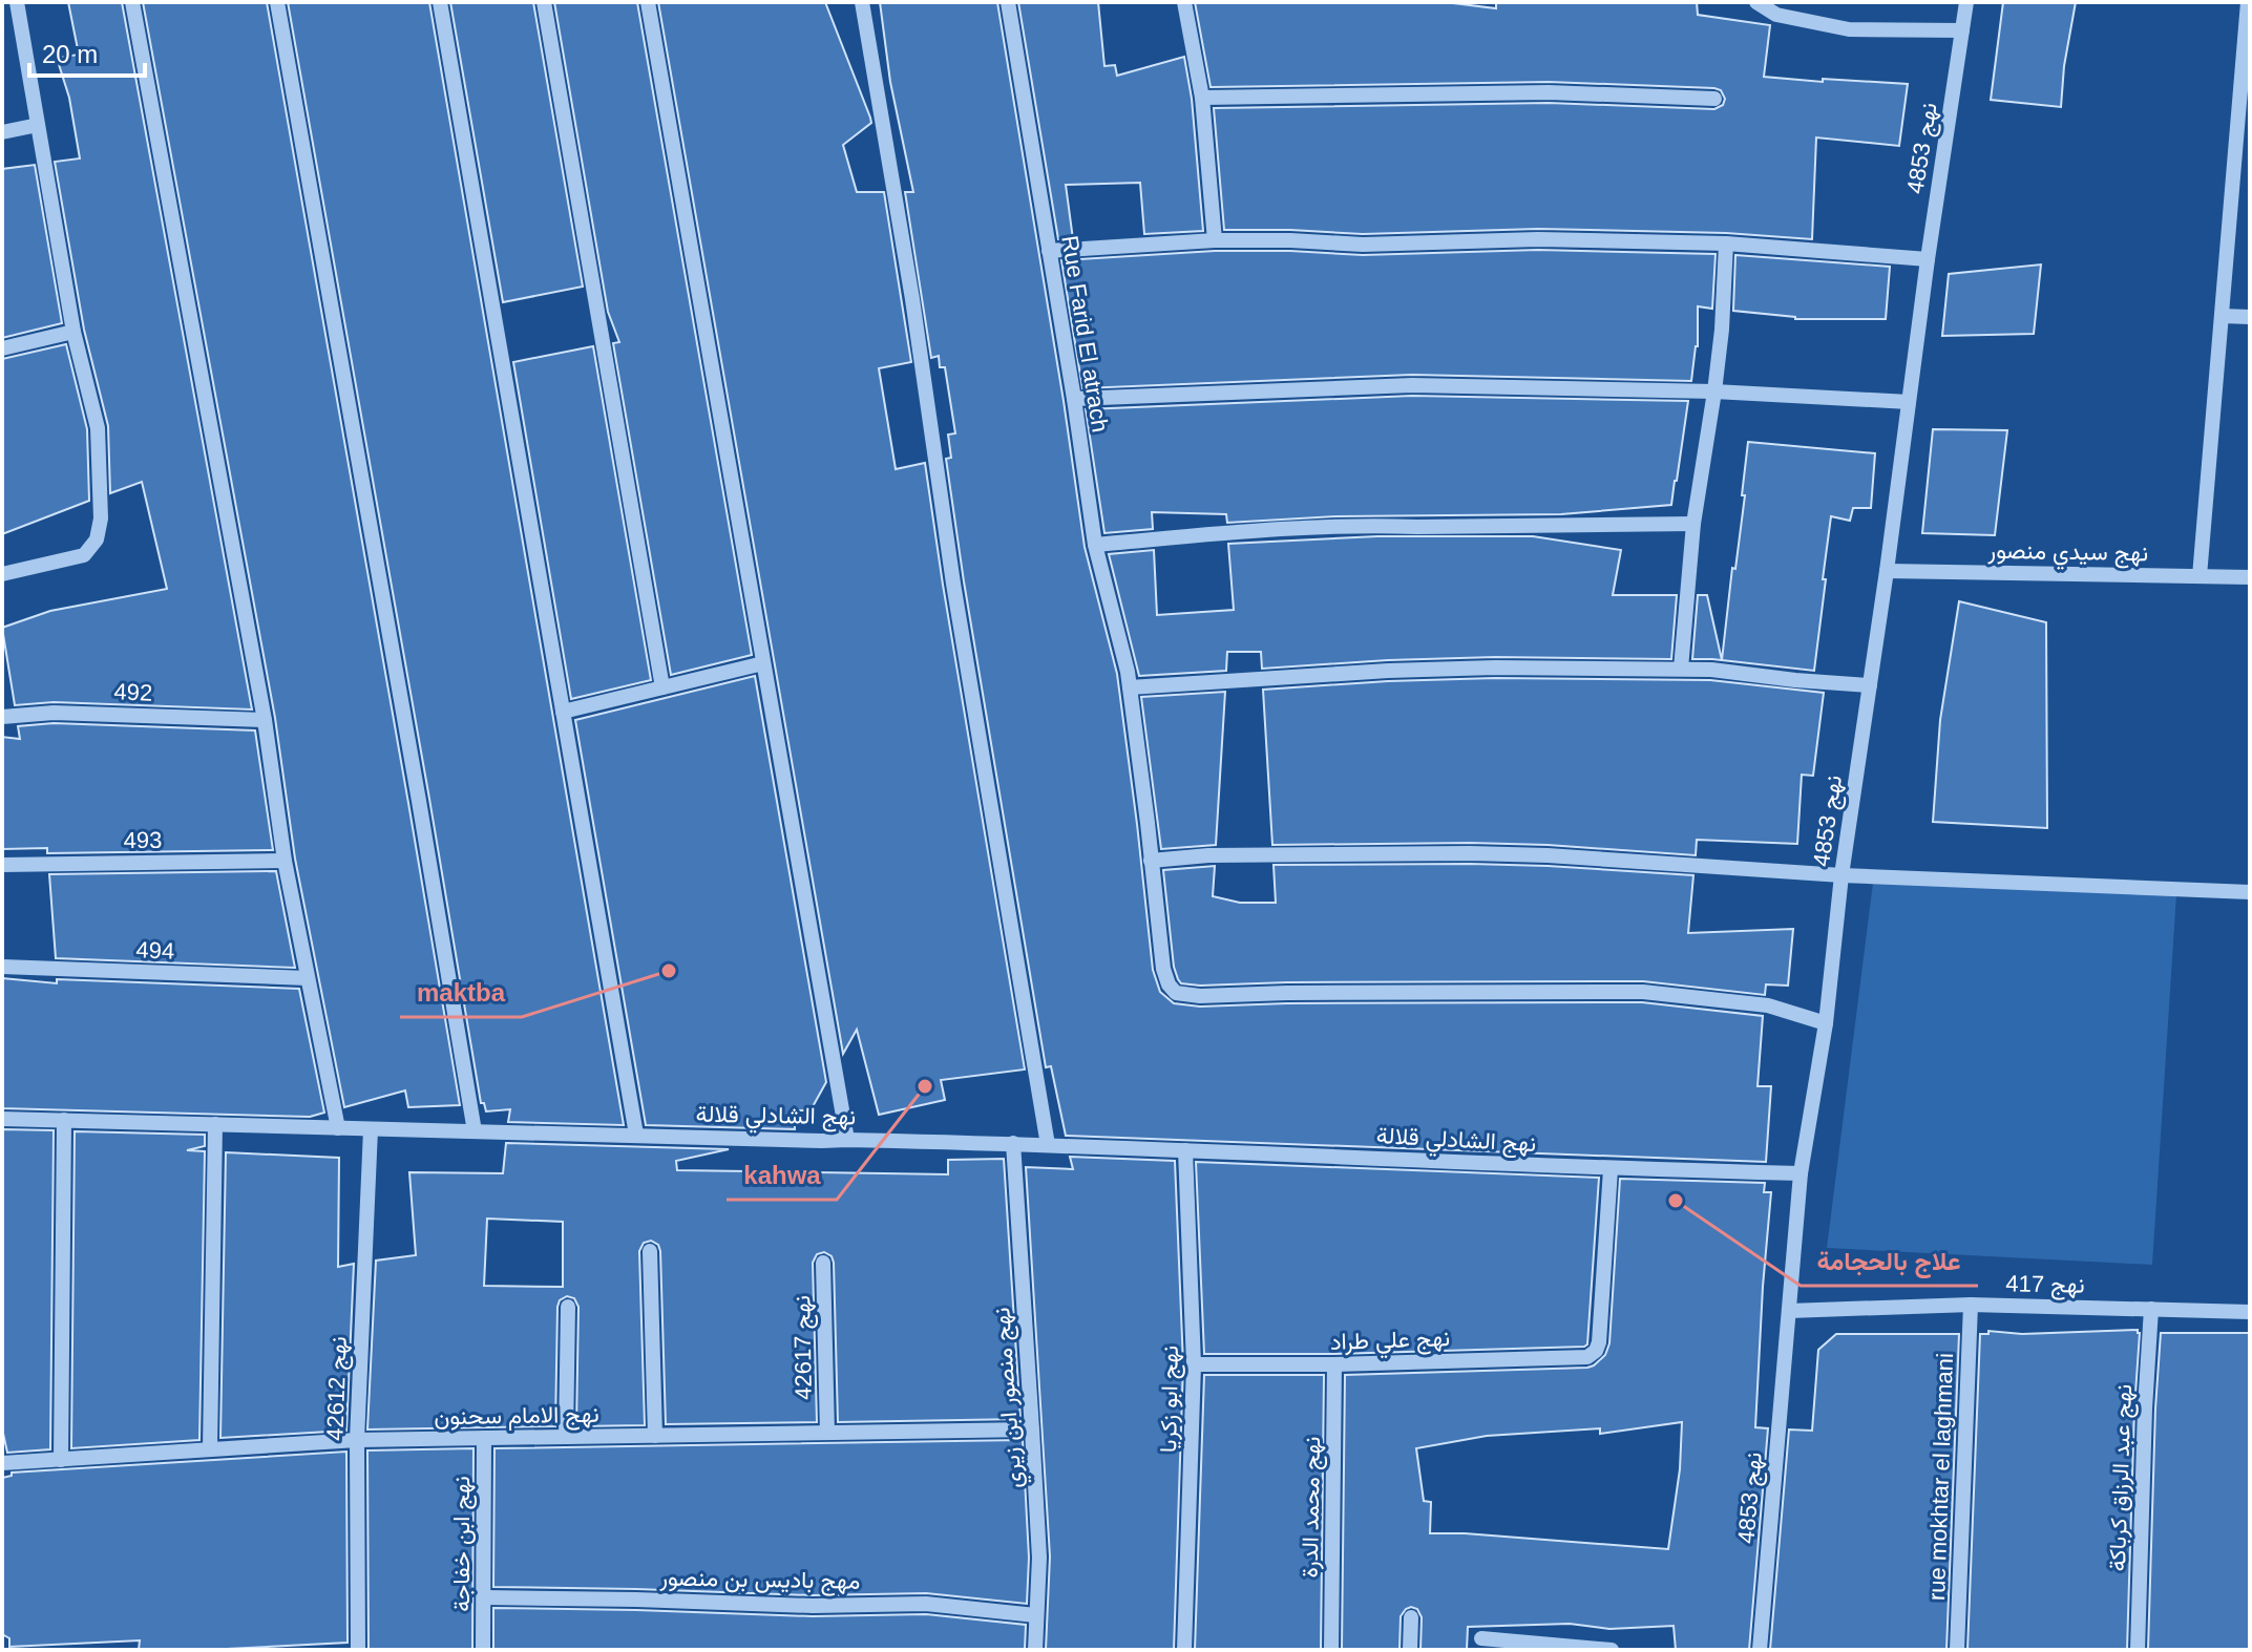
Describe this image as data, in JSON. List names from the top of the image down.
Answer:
{
  "streets": {
    "street": [
      "نهج 4853",
      "Rue Farid El atrach",
      "نهج سيدي منصور",
      "492",
      "493",
      "494",
      "نهج الشادلي قلالة",
      "نهج 417",
      "نهج علي طراد",
      "نهج 42617",
      "نهج 42612",
      "نهج منصور ابن زيري",
      "نهج ابو زكريا",
      "نهج الامام سحنون",
      "rue mokhtar el laghmani",
      "نهج عبد الرزاق كرباكة",
      "نهج محمد الدرة",
      "نهج ابن خفاجة",
      "مهج باديس بن منصور"
    ]
  },
  "crossings": [
    ["نهج 4853", "Rue Farid El atrach"],
    ["نهج 4853", "نهج سيدي منصور"],
    ["نهج 4853", "نهج الشادلي قلالة"],
    ["نهج 4853", "نهج 417"],
    ["نهج الشادلي قلالة", "نهج علي طراد"],
    ["نهج الشادلي قلالة", "نهج 42612"],
    ["نهج الشادلي قلالة", "نهج منصور ابن زيري"],
    ["نهج الشادلي قلالة", "نهج ابو زكريا"],
    ["نهج 417", "rue mokhtar el laghmani"],
    ["نهج 417", "نهج عبد الرزاق كرباكة"],
    ["نهج علي طراد", "نهج ابو زكريا"],
    ["نهج علي طراد", "نهج محمد الدرة"],
    ["نهج 42617", "نهج الامام سحنون"],
    ["نهج 42612", "نهج الامام سحنون"],
    ["نهج منصور ابن زيري", "نهج الامام سحنون"],
    ["نهج منصور ابن زيري", "مهج باديس بن منصور"],
    ["نهج الامام سحنون", "نهج ابن خفاجة"],
    ["نهج ابن خفاجة", "مهج باديس بن منصور"]
  ],
  "places": ["maktba", "kahwa", "علاج بالحجامة"],
  "scale_bar": "20 m"
}
